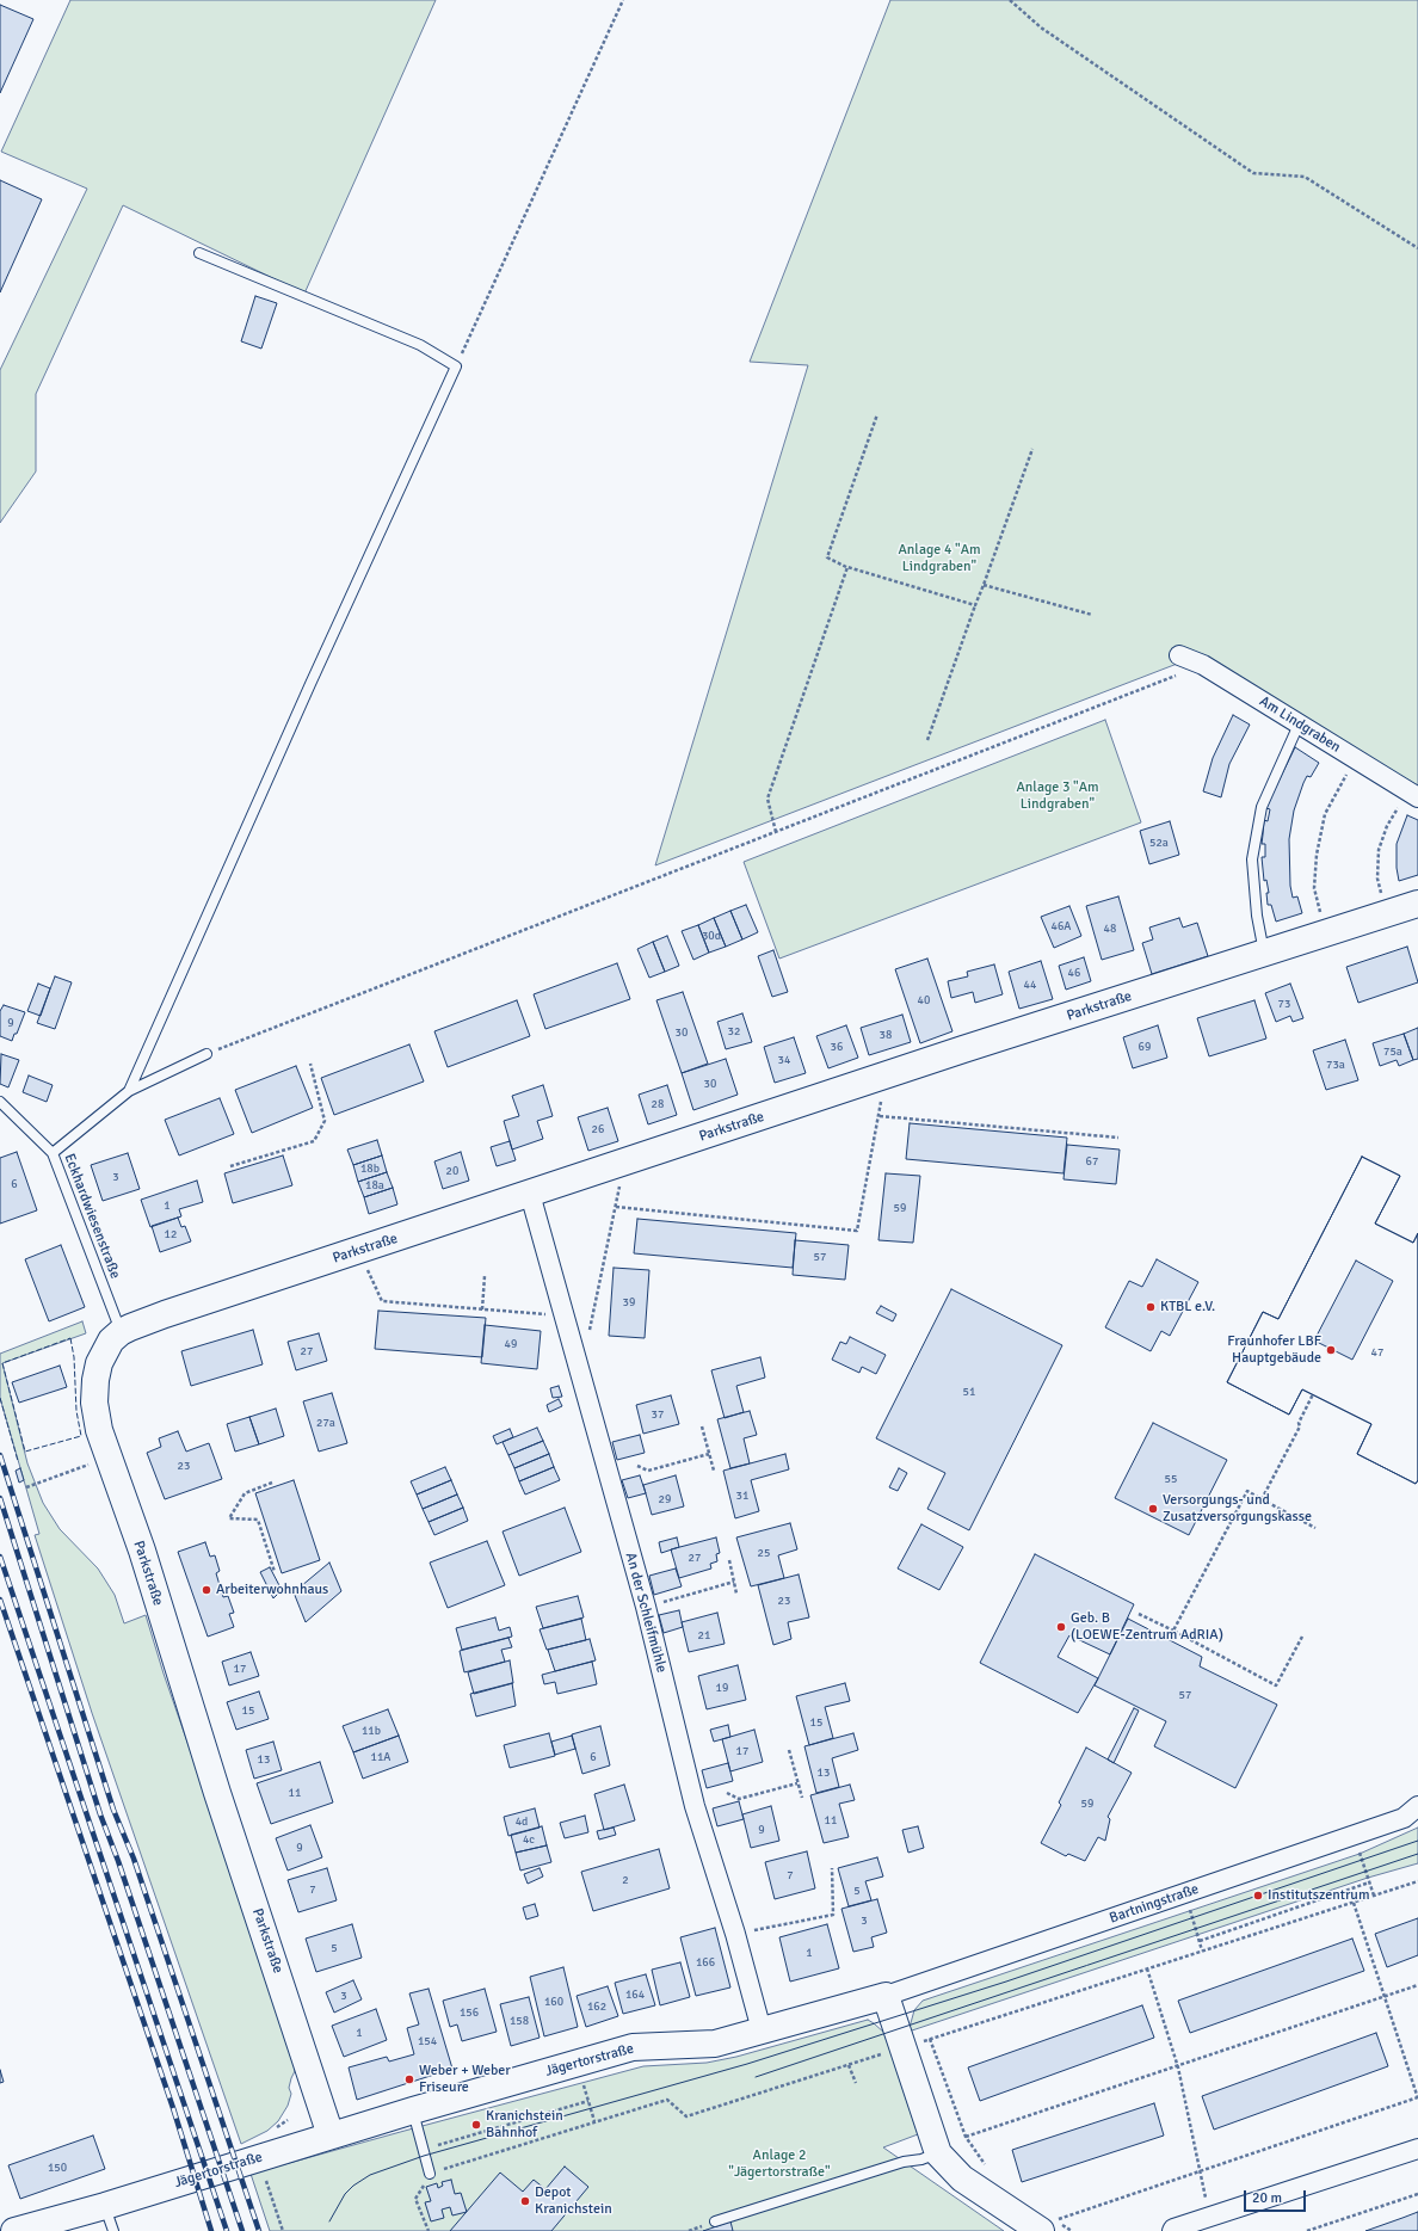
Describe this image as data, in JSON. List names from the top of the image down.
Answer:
{
  "streets": {
    "street": [
      "Am Lindgraben",
      "Parkstraße",
      "An der Schleifmühle",
      "Bartningstraße",
      "Jägertorstraße"
    ],
    "lane": ["Eckhardwiesenstraße"]
  },
  "crossings": [
    ["Parkstraße", "Eckhardwiesenstraße"],
    ["Parkstraße", "An der Schleifmühle"],
    ["Parkstraße", "Jägertorstraße"],
    ["An der Schleifmühle", "Jägertorstraße"],
    ["Bartningstraße", "Jägertorstraße"]
  ],
  "parks": ["Anlage 4 \"Am Lindgraben\"", "Anlage 3 \"Am Lindgraben\"", "Anlage 2 \"Jägertorstraße\""],
  "places": [
    "KTBL e.V.",
    "Fraunhofer LBF Hauptgebäude",
    "Versorgungs- und Zusatzversorgungskasse",
    "Arbeiterwohnhaus",
    "Geb. B (LOEWE-Zentrum AdRIA)",
    "Institutszentrum",
    "Weber + Weber Friseure",
    "Kranichstein Bahnhof",
    "Depot Kranichstein"
  ],
  "house_numbers": [
    "52a",
    "46A",
    "48",
    "30d",
    "46",
    "44",
    "40",
    "73",
    "9",
    "32",
    "30",
    "38",
    "36",
    "69",
    "75a",
    "34",
    "73a",
    "30",
    "28",
    "26",
    "67",
    "18b",
    "20",
    "3",
    "6",
    "18a",
    "1",
    "59",
    "12",
    "57",
    "39",
    "49",
    "27",
    "47",
    "51",
    "37",
    "27a",
    "23",
    "55",
    "31",
    "29",
    "25",
    "27",
    "23",
    "21",
    "17",
    "19",
    "57",
    "15",
    "15",
    "11b",
    "17",
    "11A",
    "6",
    "13",
    "13",
    "11",
    "59",
    "11",
    "4d",
    "9",
    "4c",
    "9",
    "7",
    "2",
    "7",
    "5",
    "3",
    "5",
    "1",
    "166",
    "164",
    "3",
    "160",
    "162",
    "156",
    "158",
    "1",
    "154",
    "150"
  ],
  "scale_bar": "20 m"
}
